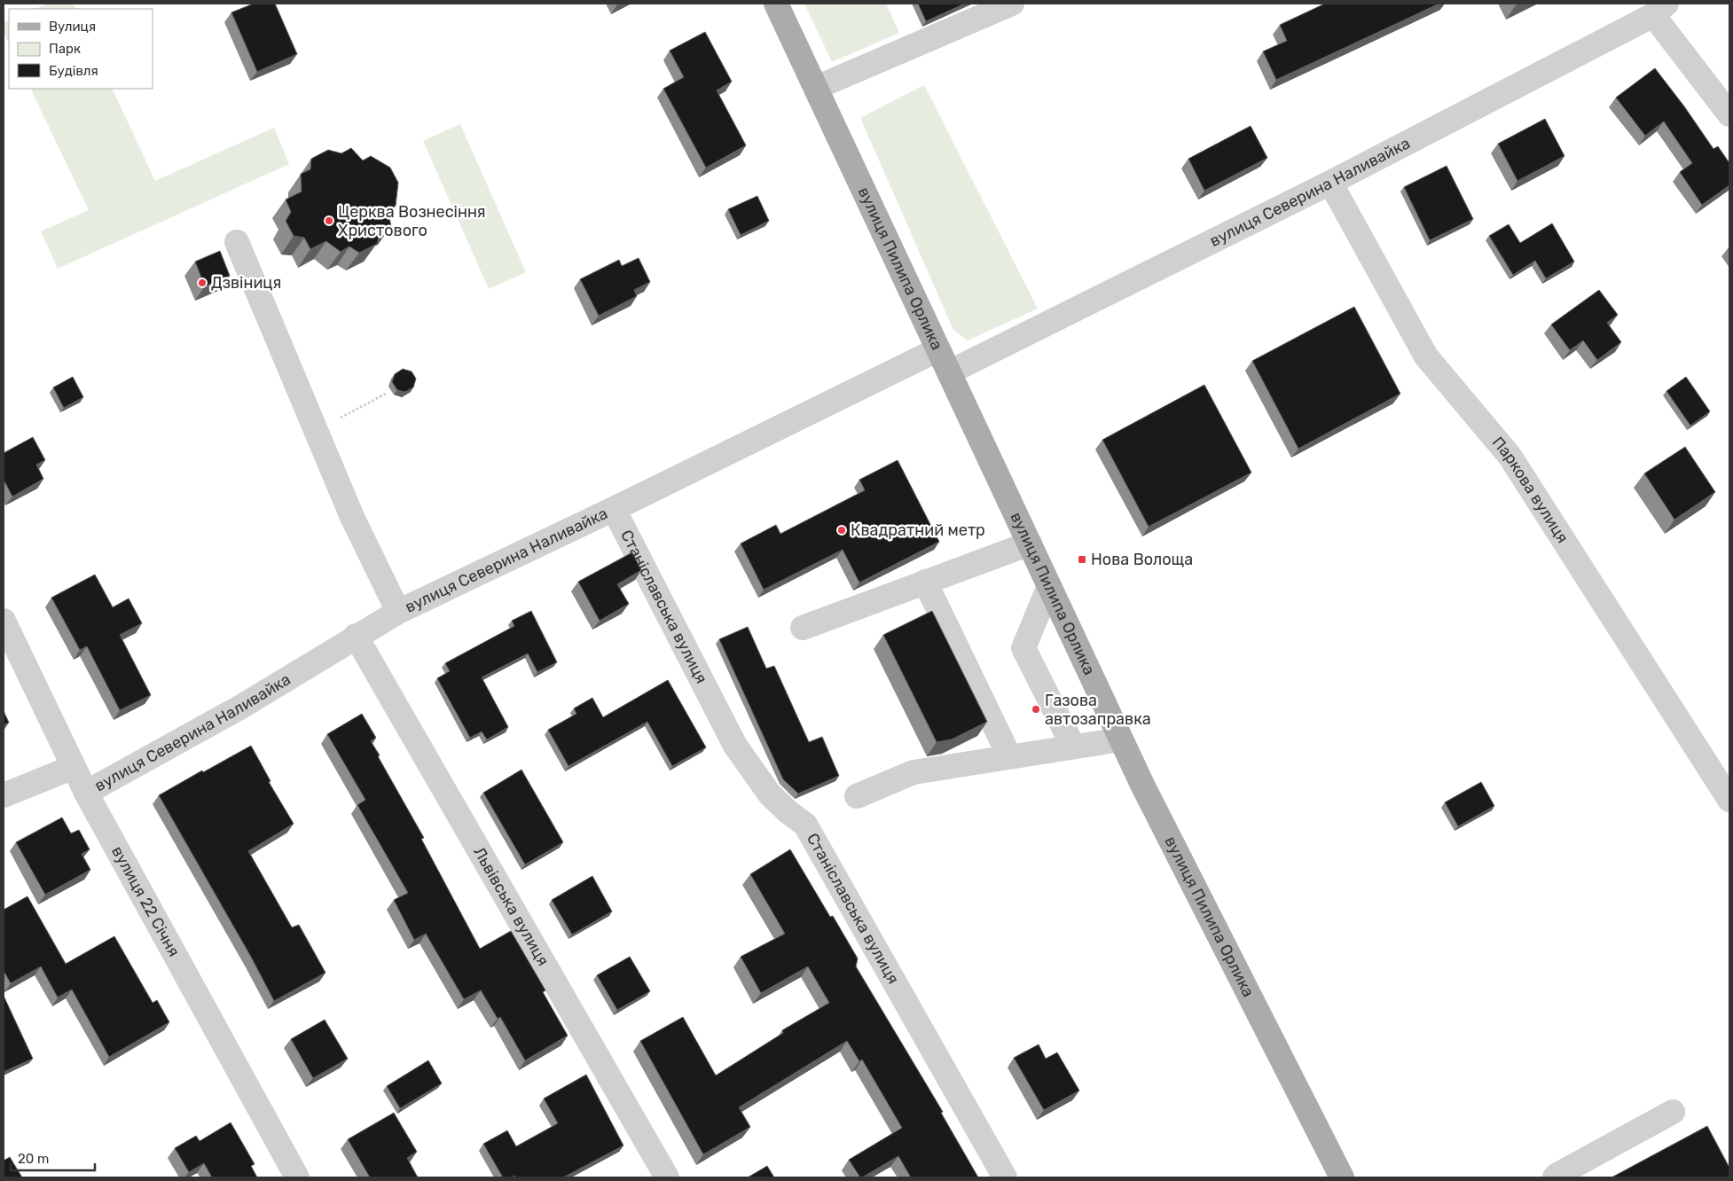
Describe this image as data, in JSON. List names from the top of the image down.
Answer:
{
  "streets": {
    "main road": ["вулиця Пилипа Орлика"],
    "street": [
      "вулиця Северина Наливайка",
      "Паркова вулиця",
      "Станіславська вулиця",
      "вулиця 22 Січня",
      "Львівська вулиця"
    ]
  },
  "crossings": [
    ["вулиця Северина Наливайка", "вулиця Пилипа Орлика"],
    ["вулиця Северина Наливайка", "Паркова вулиця"],
    ["вулиця Северина Наливайка", "Станіславська вулиця"],
    ["вулиця Северина Наливайка", "вулиця 22 Січня"],
    ["вулиця Северина Наливайка", "Львівська вулиця"]
  ],
  "places": {
    "other": [
      "Церква Вознесіння Христового",
      "Дзвіниця",
      "Квадратний метр",
      "Газова автозаправка"
    ],
    "transit": ["Нова Волоща"]
  },
  "legend": ["Вулиця", "Парк", "Будівля"],
  "scale_bar": "20 m"
}
